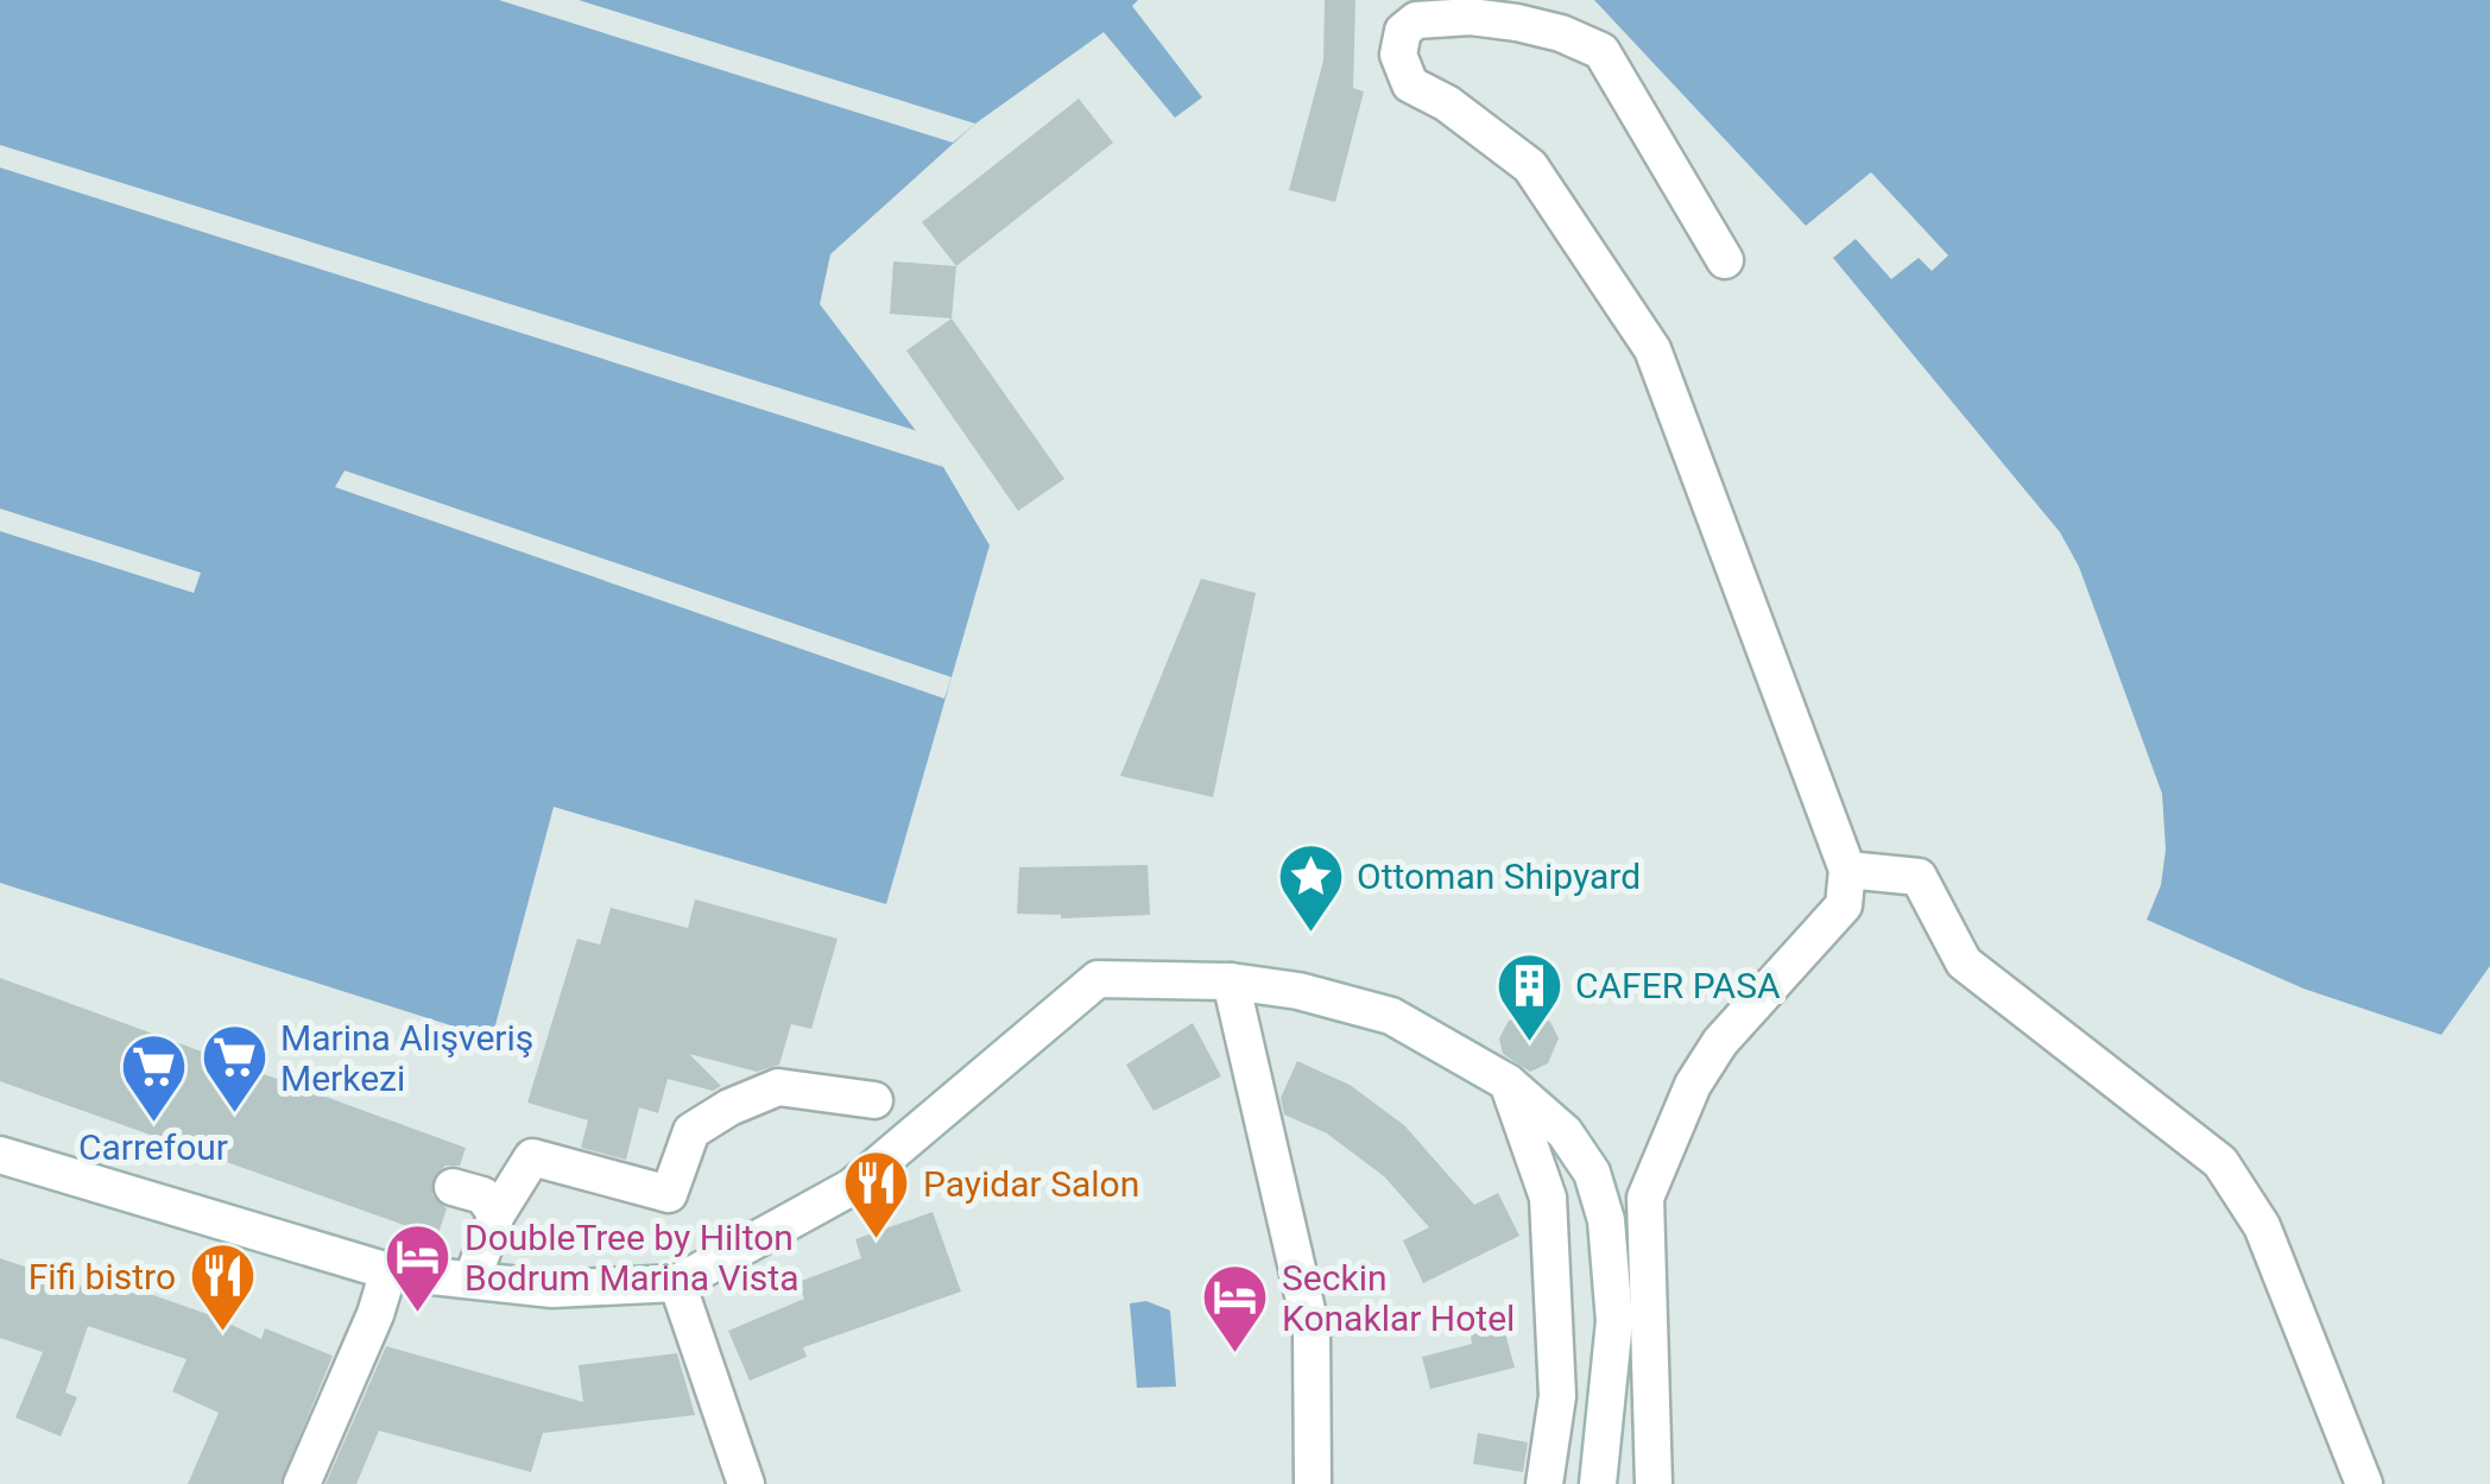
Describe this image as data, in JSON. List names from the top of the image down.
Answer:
{
  "places": {
    "place": ["Ottoman Shipyard"],
    "building": ["CAFER PASA"],
    "supermarket": ["Marina Alışveriş Merkezi", "Carrefour"],
    "restaurant": ["Payidar Salon", "Fifi bistro"],
    "hotel": ["DoubleTree by Hilton Bodrum Marina Vista", "Seckin Konaklar Hotel"]
  }
}
